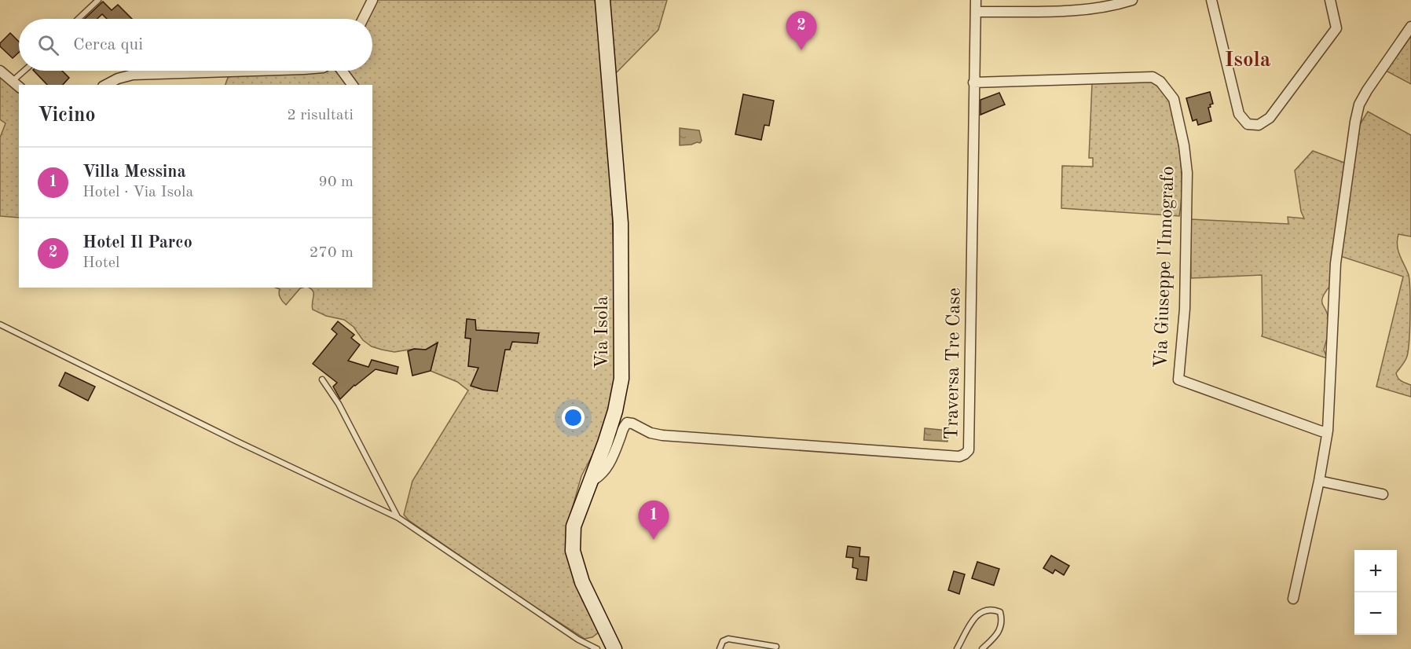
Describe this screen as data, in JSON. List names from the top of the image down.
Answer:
{
  "streets": {
    "street": ["Via Giuseppe l'Innografo", "Via Isola", "Traversa Tre Case"]
  },
  "crossings": [
    ["Via Giuseppe l'Innografo", "Traversa Tre Case"],
    ["Via Isola", "Traversa Tre Case"]
  ],
  "districts": ["Isola"],
  "page": {
    "pins": ["2", "1"],
    "search": "Cerca qui",
    "heading": ["Vicino", "2 risultati"],
    "list": [
      {
        "mark": "1",
        "name": "Villa Messina",
        "note": "Hotel · Via Isola",
        "value": "90 m"
      },
      {
        "mark": "2",
        "name": "Hotel Il Parco",
        "note": "Hotel",
        "value": "270 m"
      }
    ],
    "map_buttons": ["+", "−"]
  }
}
